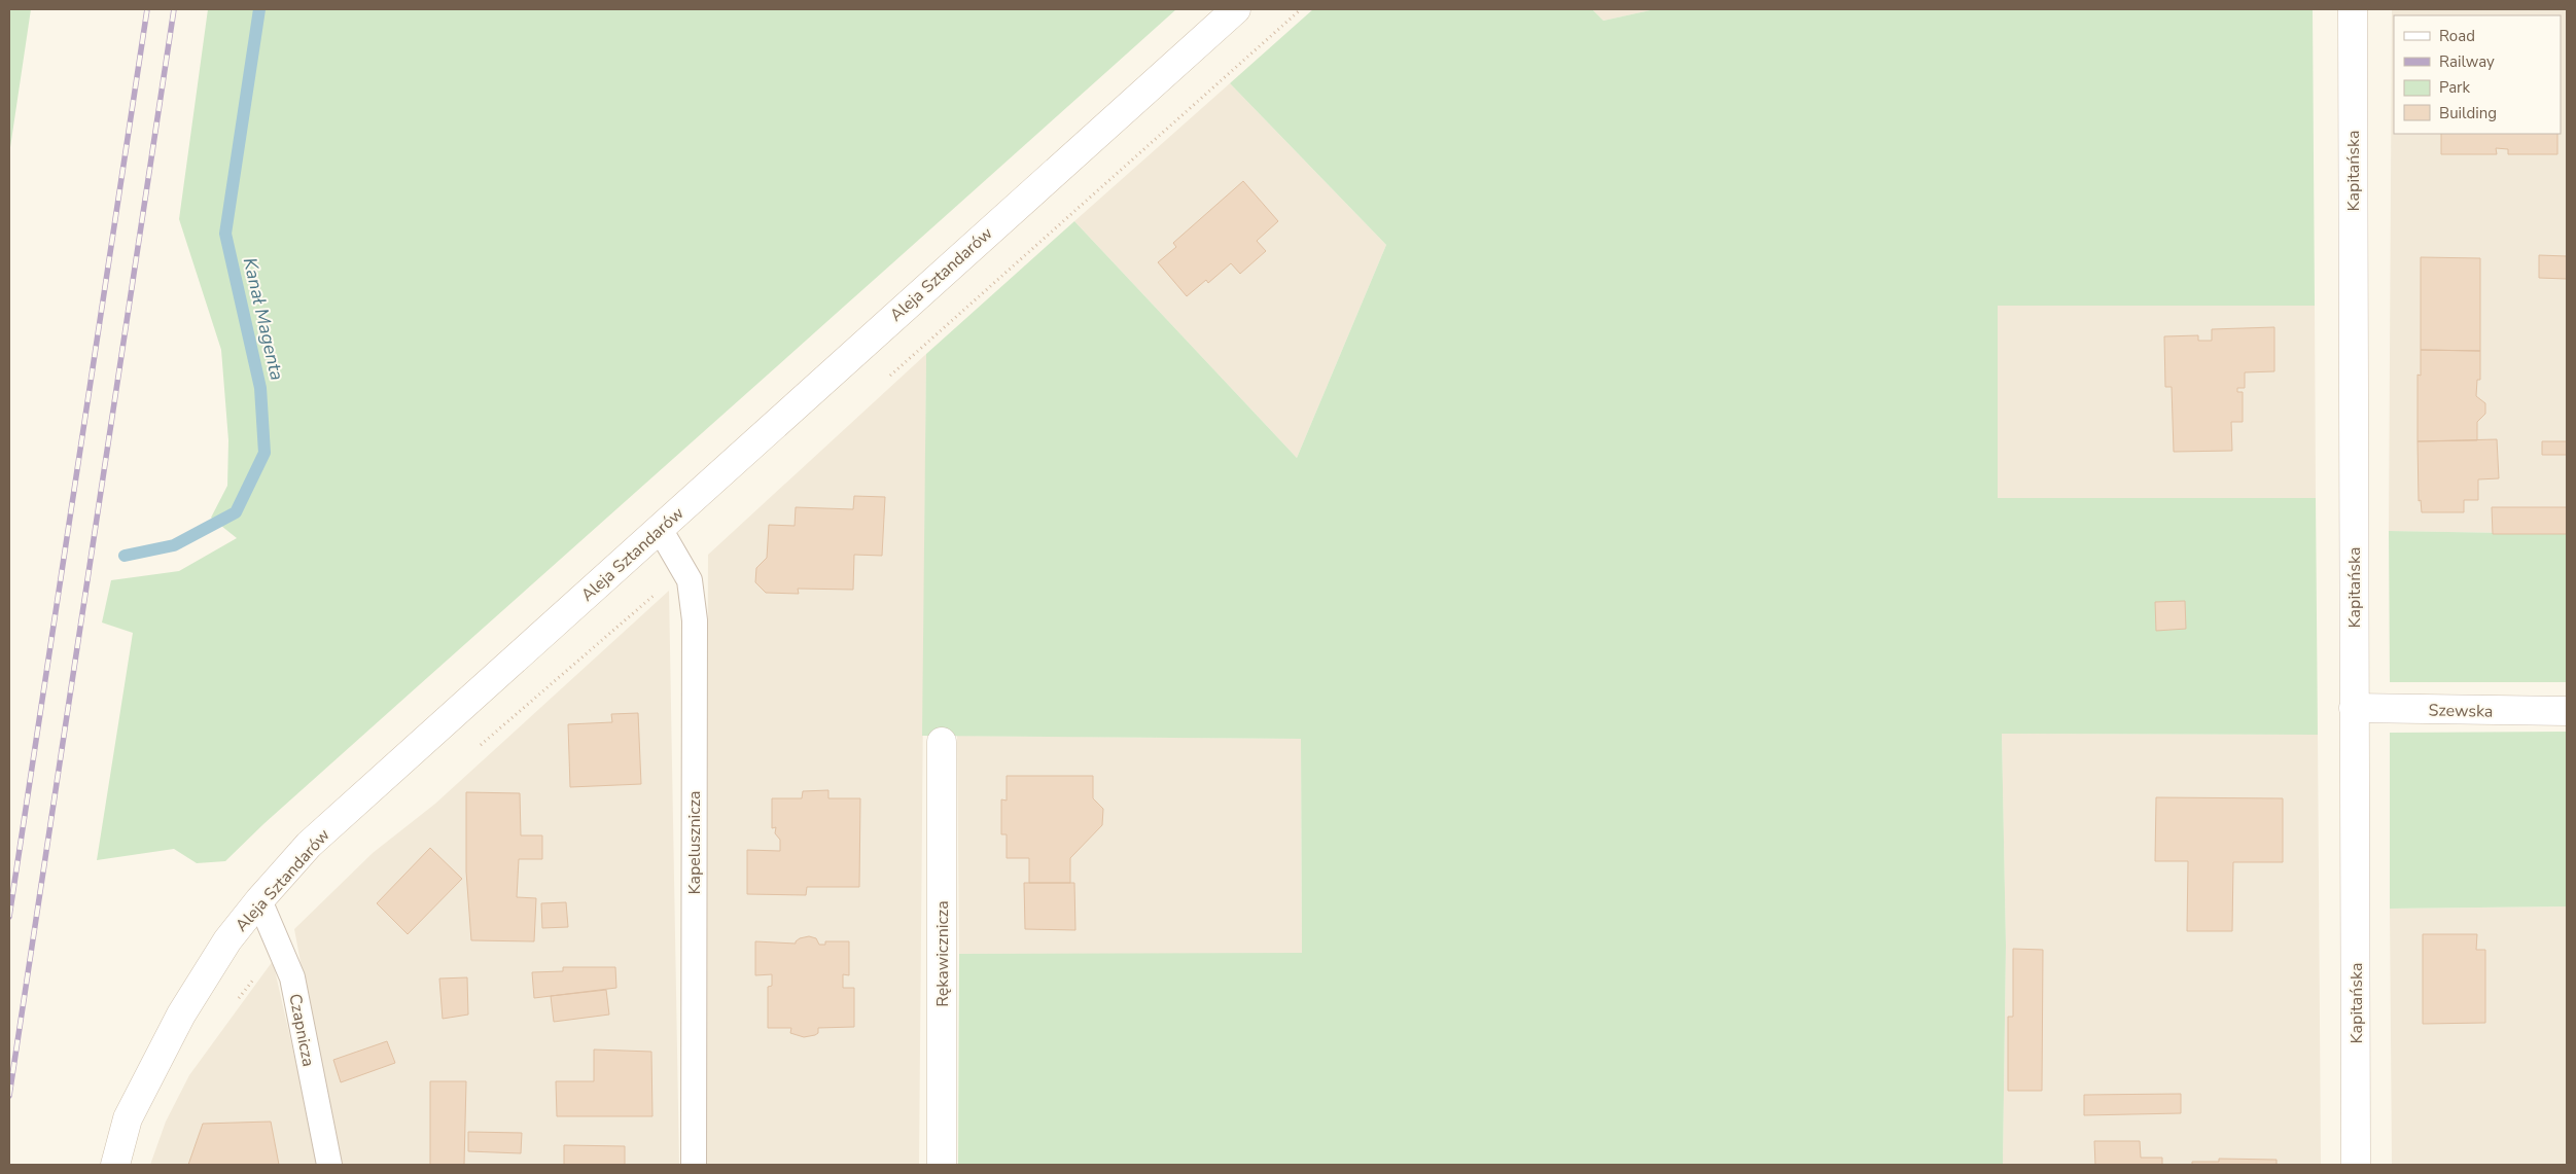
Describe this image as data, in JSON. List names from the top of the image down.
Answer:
{
  "streets": {
    "street": [
      "Kapitańska",
      "Aleja Sztandarów",
      "Szewska",
      "Rękawicznicza"
    ],
    "lane": ["Kapelusznicza", "Czapnicza"]
  },
  "crossings": [
    ["Kapitańska", "Szewska"],
    ["Aleja Sztandarów", "Kapelusznicza"],
    ["Aleja Sztandarów", "Czapnicza"]
  ],
  "water": ["Kanał Magenta"],
  "legend": [
    "Road",
    "Railway",
    "Park",
    "Building"
  ]
}
